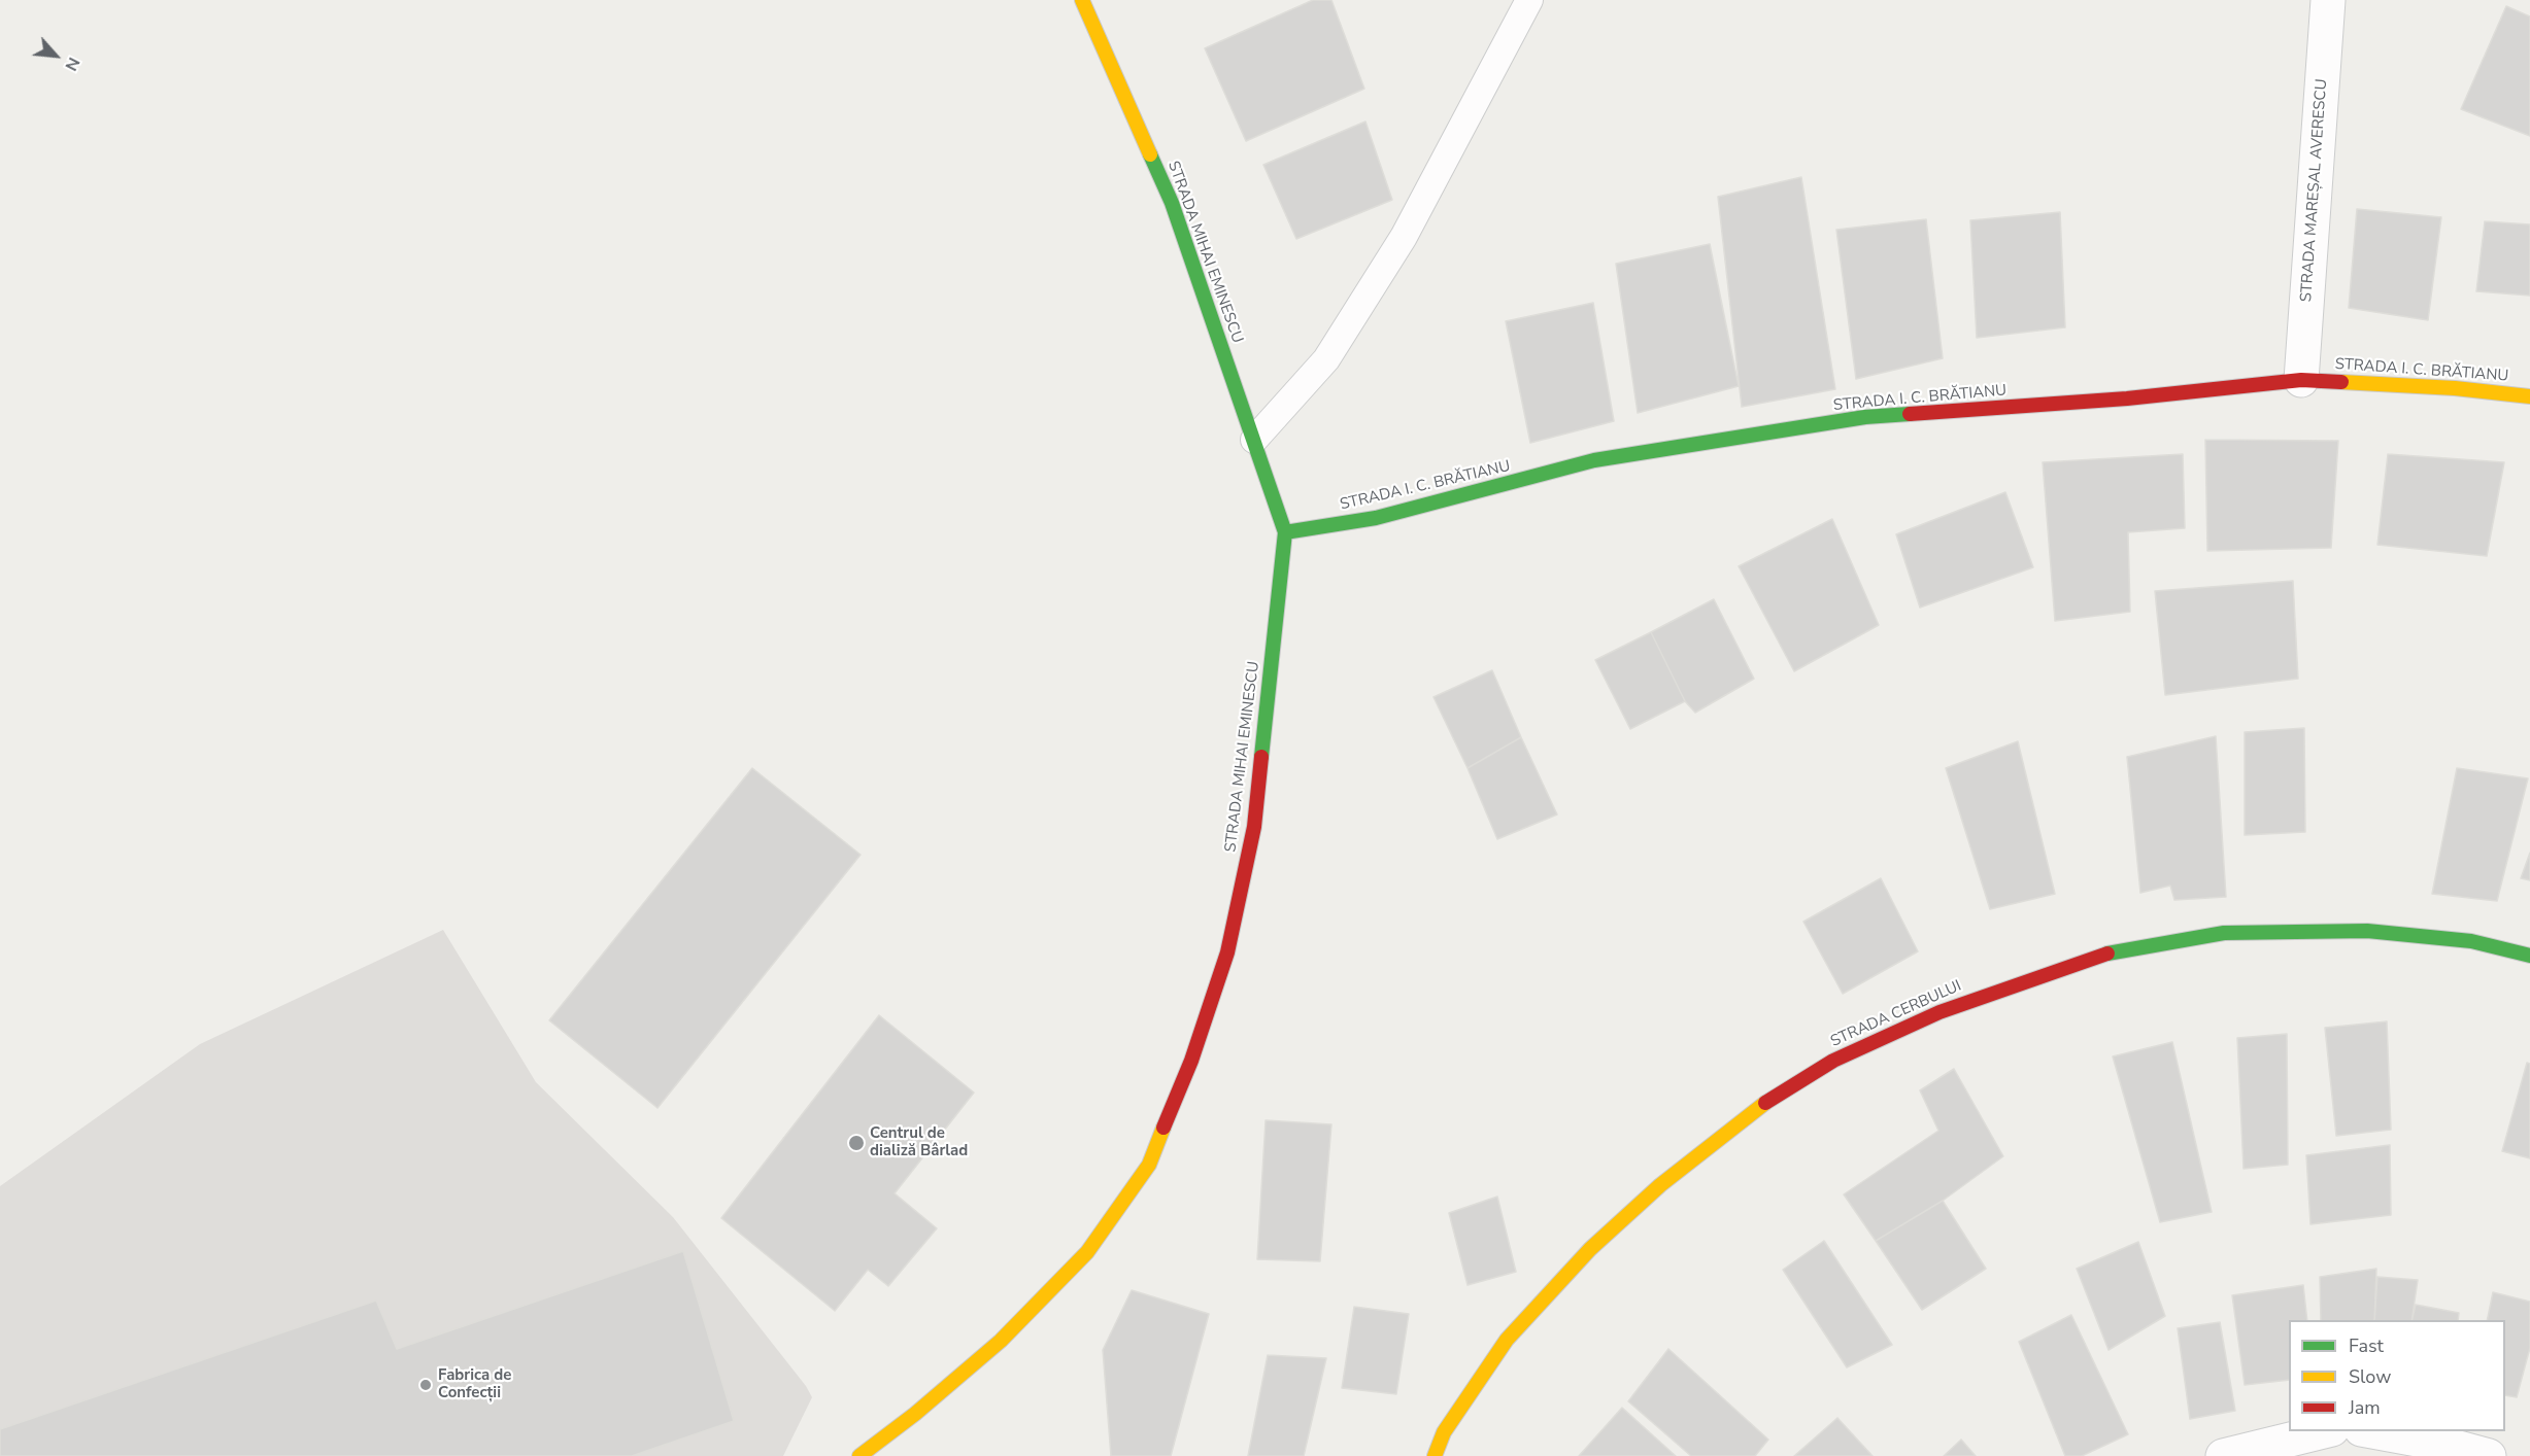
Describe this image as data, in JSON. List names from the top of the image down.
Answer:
{
  "streets": {
    "street": [
      "STRADA MAREȘAL AVERESCU",
      "STRADA MIHAI EMINESCU",
      "STRADA I. C. BRĂTIANU",
      "STRADA CERBULUI"
    ]
  },
  "crossings": [
    ["STRADA MAREȘAL AVERESCU", "STRADA I. C. BRĂTIANU"],
    ["STRADA MIHAI EMINESCU", "STRADA I. C. BRĂTIANU"]
  ],
  "places": ["Centrul de dializă Bârlad", "Fabrica de Confecții"],
  "legend": ["Fast", "Slow", "Jam"],
  "north": "bottom right"
}
